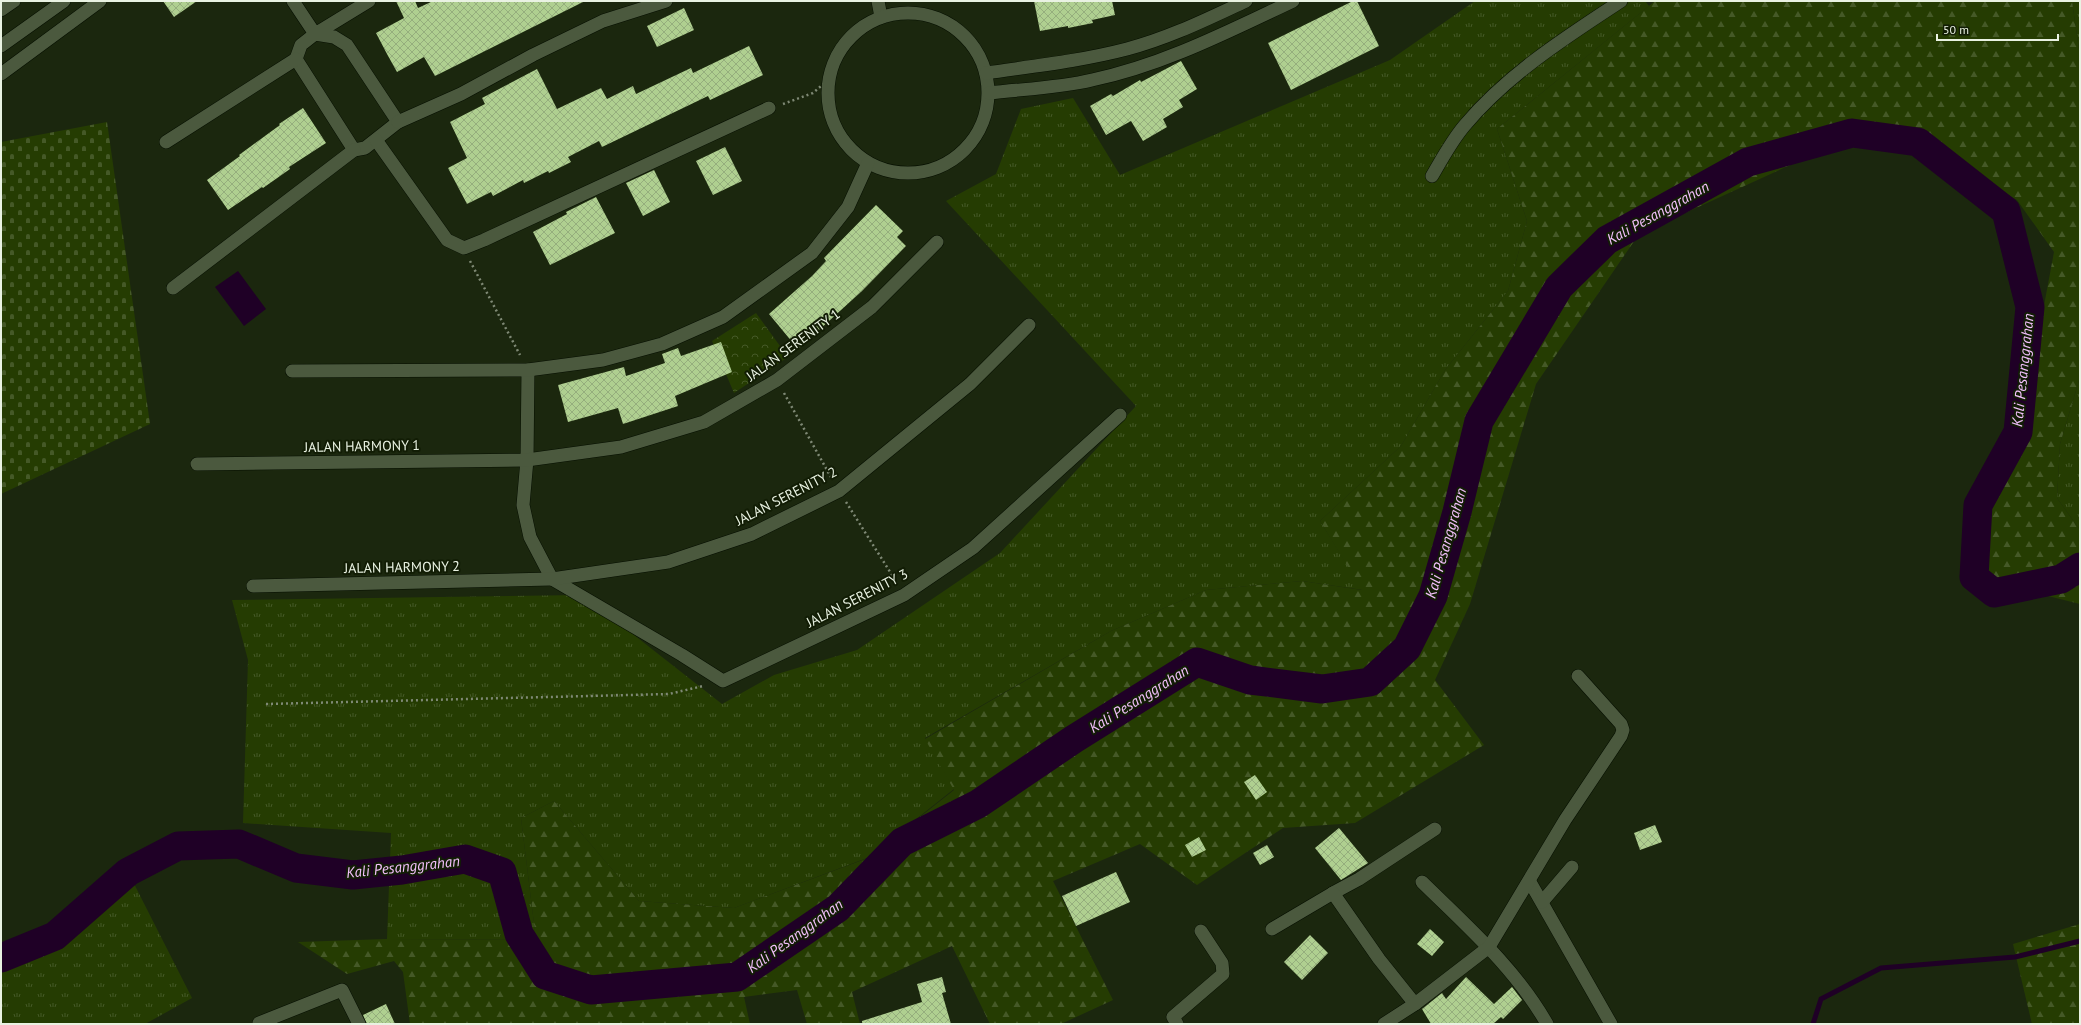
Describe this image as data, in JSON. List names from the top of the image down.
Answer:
{
  "streets": {
    "street": [
      "JALAN SERENITY 1",
      "JALAN HARMONY 1",
      "JALAN SERENITY 2",
      "JALAN HARMONY 2",
      "JALAN SERENITY 3"
    ]
  },
  "crossings": [
    ["JALAN SERENITY 1", "JALAN HARMONY 1"],
    ["JALAN SERENITY 2", "JALAN HARMONY 2"]
  ],
  "water": ["Kali Pesanggrahan"],
  "scale_bar": "50 m"
}
